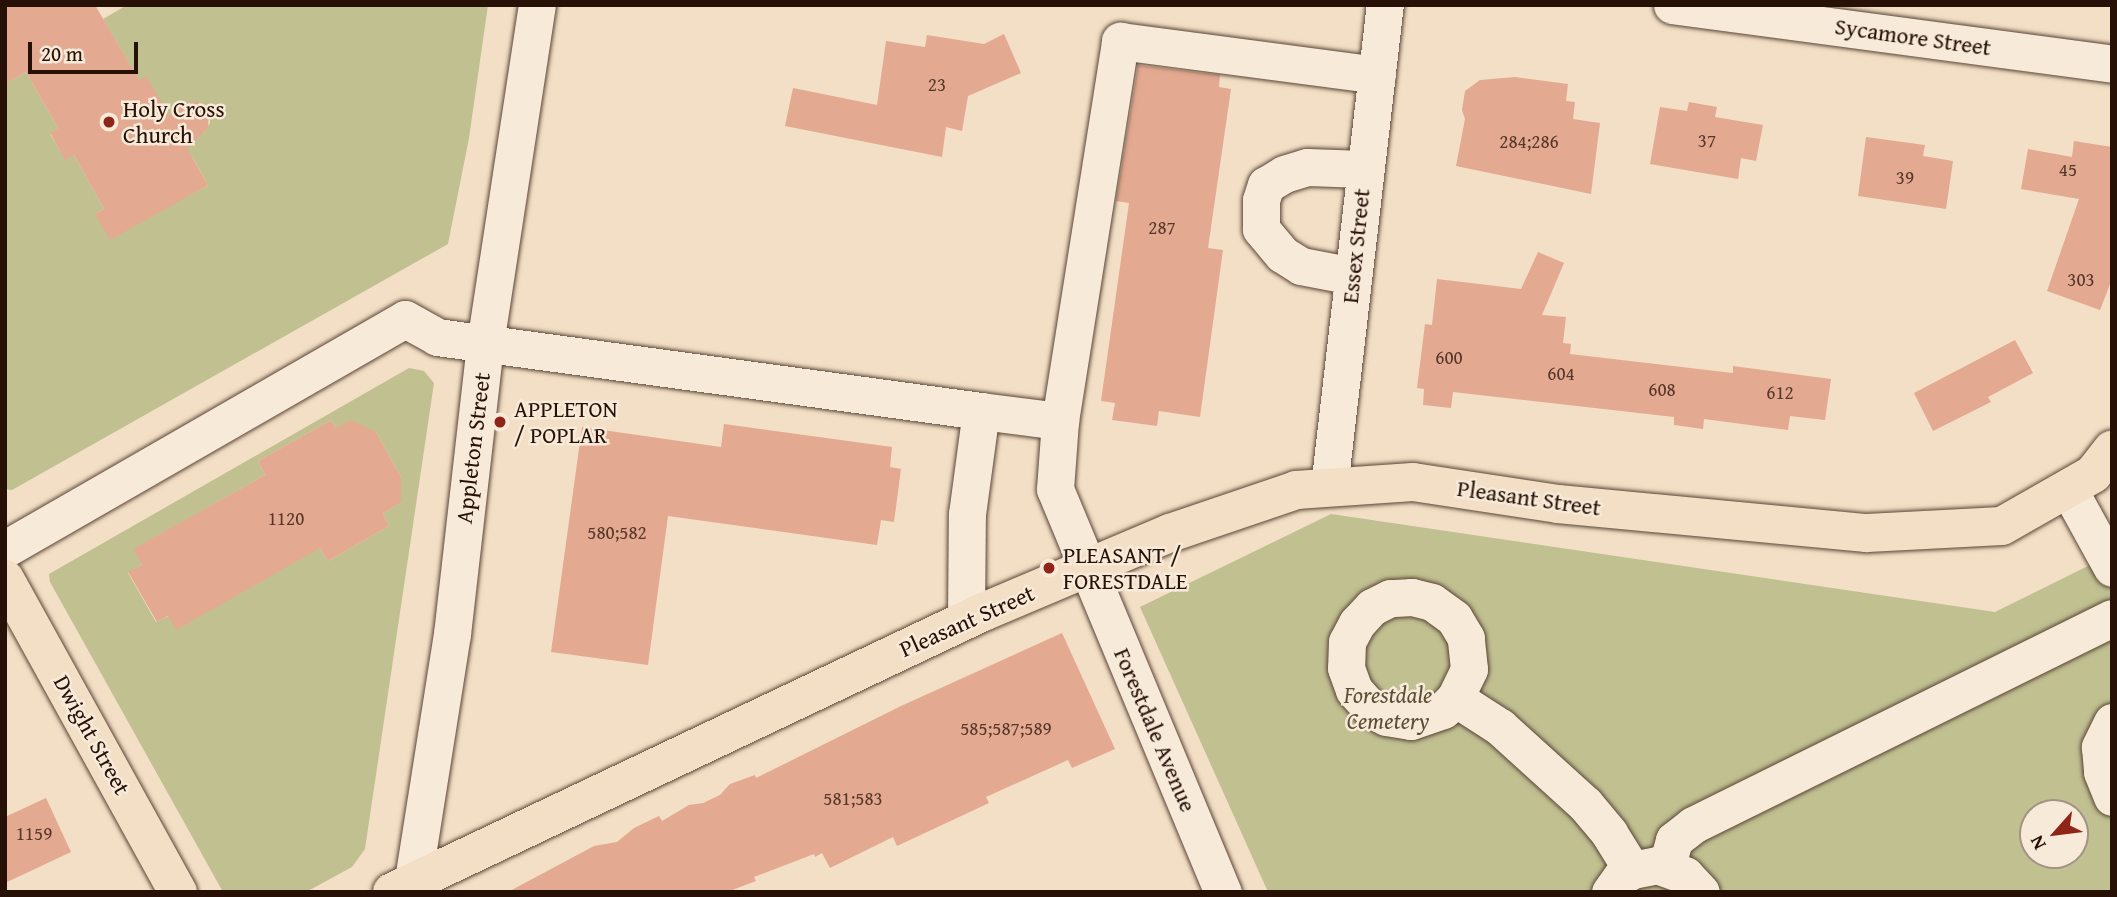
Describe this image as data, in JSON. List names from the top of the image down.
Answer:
{
  "streets": {
    "main road": ["Pleasant Street", "Dwight Street"],
    "street": [
      "Sycamore Street",
      "Essex Street",
      "Appleton Street",
      "Forestdale Avenue"
    ]
  },
  "crossings": [
    ["Essex Street", "Pleasant Street"],
    ["Essex Street", "Forestdale Avenue"],
    ["Appleton Street", "Pleasant Street"],
    ["Pleasant Street", "Forestdale Avenue"]
  ],
  "parks": ["Forestdale Cemetery"],
  "places": ["Holy Cross Church", "APPLETON / POPLAR", "PLEASANT / FORESTDALE"],
  "house_numbers": [
    "23",
    "37",
    "284;286",
    "45",
    "39",
    "287",
    "303",
    "600",
    "604",
    "608",
    "612",
    "1120",
    "580;582",
    "585;587;589",
    "581;583",
    "1159"
  ],
  "scale_bar": "20 m",
  "north": "bottom left"
}
